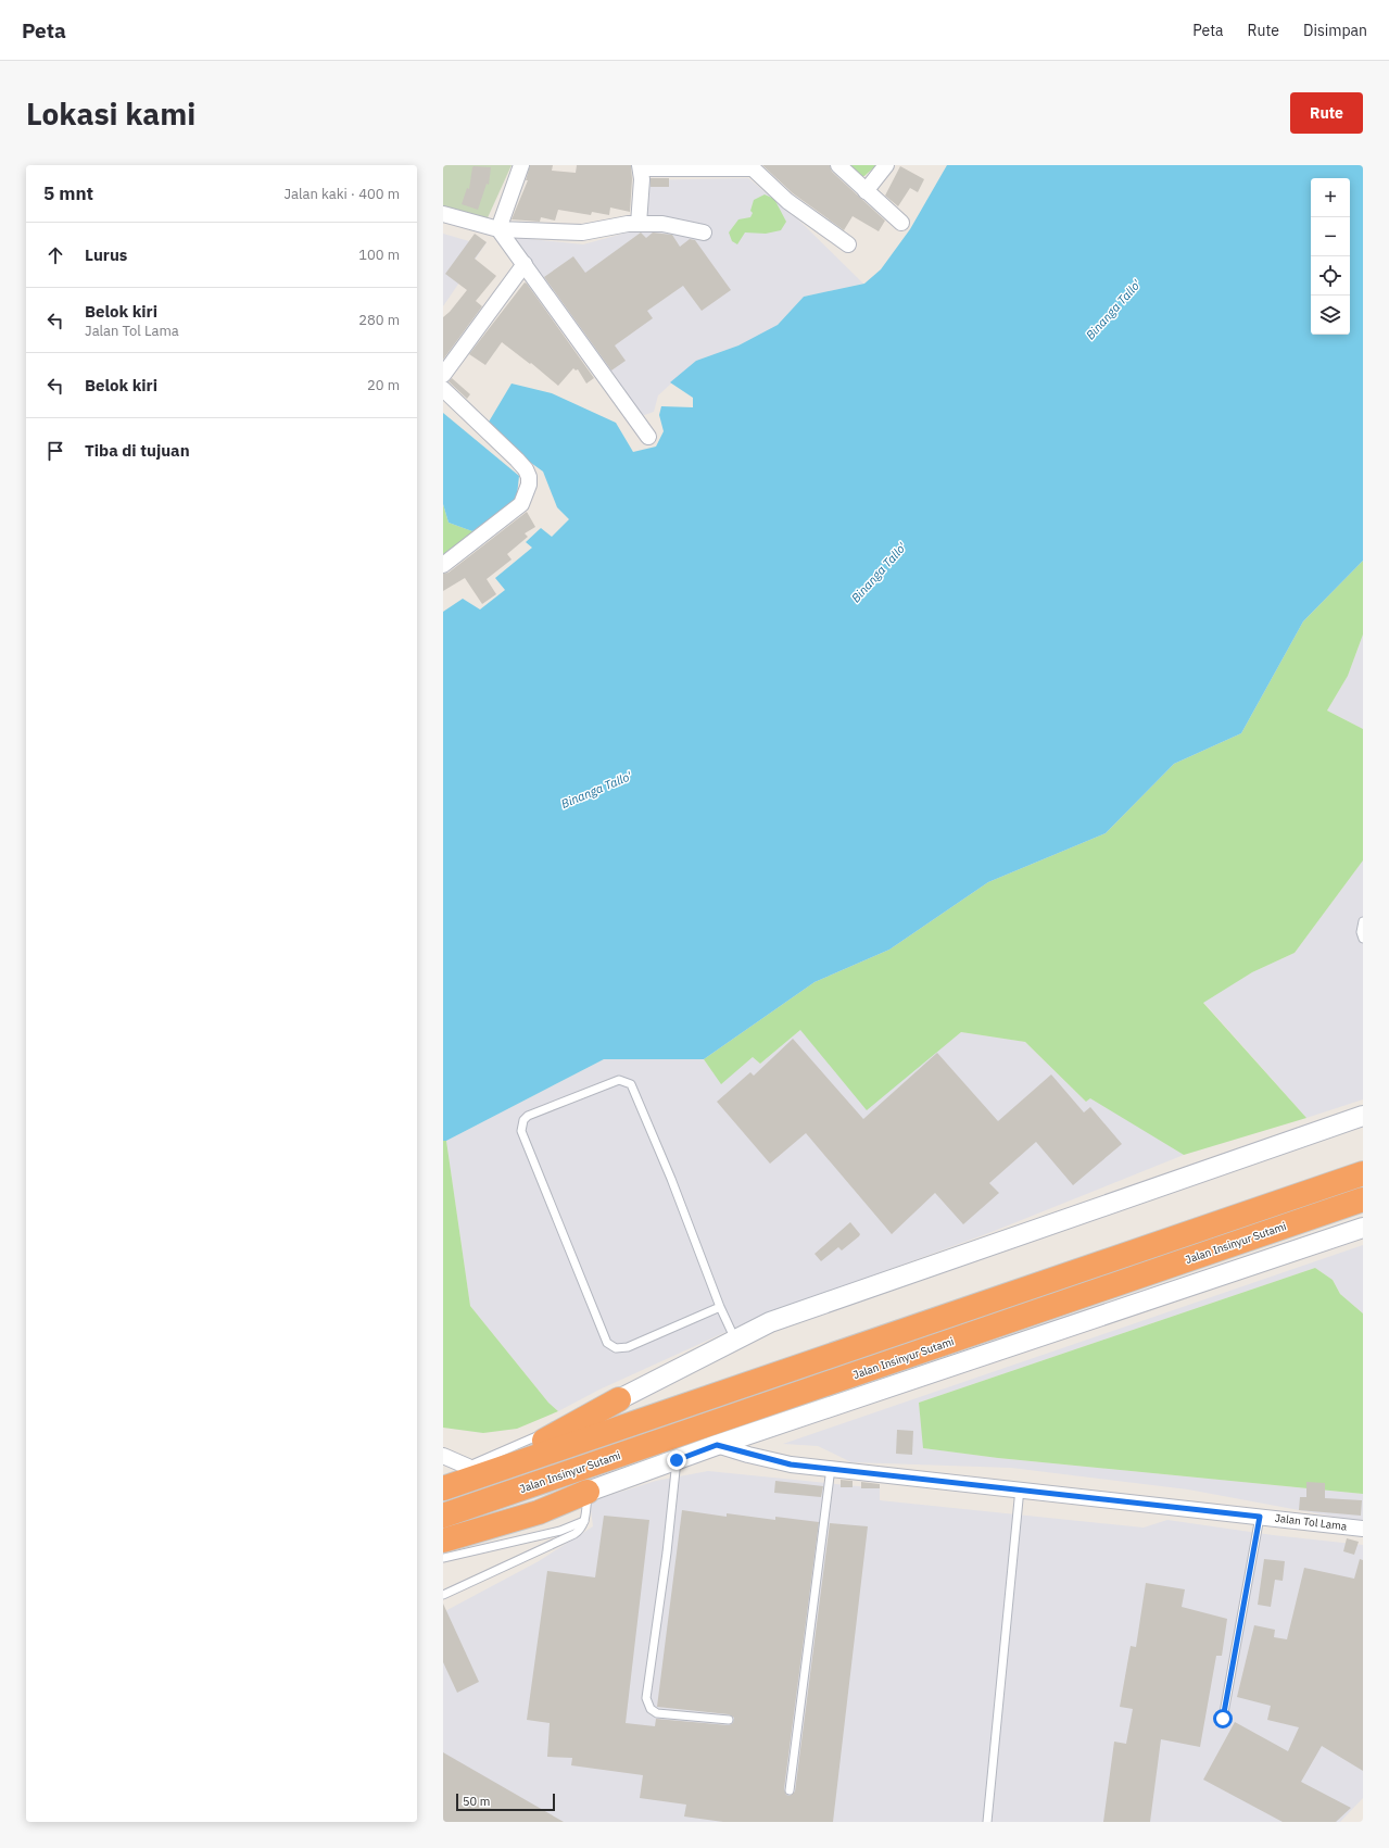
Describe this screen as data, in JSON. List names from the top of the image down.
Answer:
{
  "streets": {
    "highway": ["Jalan Insinyur Sutami"],
    "street": ["Jalan Tol Lama"]
  },
  "water": ["Binanga Tallo'"],
  "scale_bar": "50 m",
  "page": {
    "header": "Peta",
    "nav": ["Peta", "Rute", "Disimpan"],
    "buttons": "Rute",
    "title": "Lokasi kami",
    "heading": ["5 mnt", "Jalan kaki · 400 m"],
    "map_buttons": ["+", "−"],
    "list": [
      ["Lurus", "100 m"],
      ["Belok kiri", "Jalan Tol Lama", "280 m"],
      ["Belok kiri", "20 m"],
      "Tiba di tujuan"
    ],
    "scale": "50 m"
  }
}
